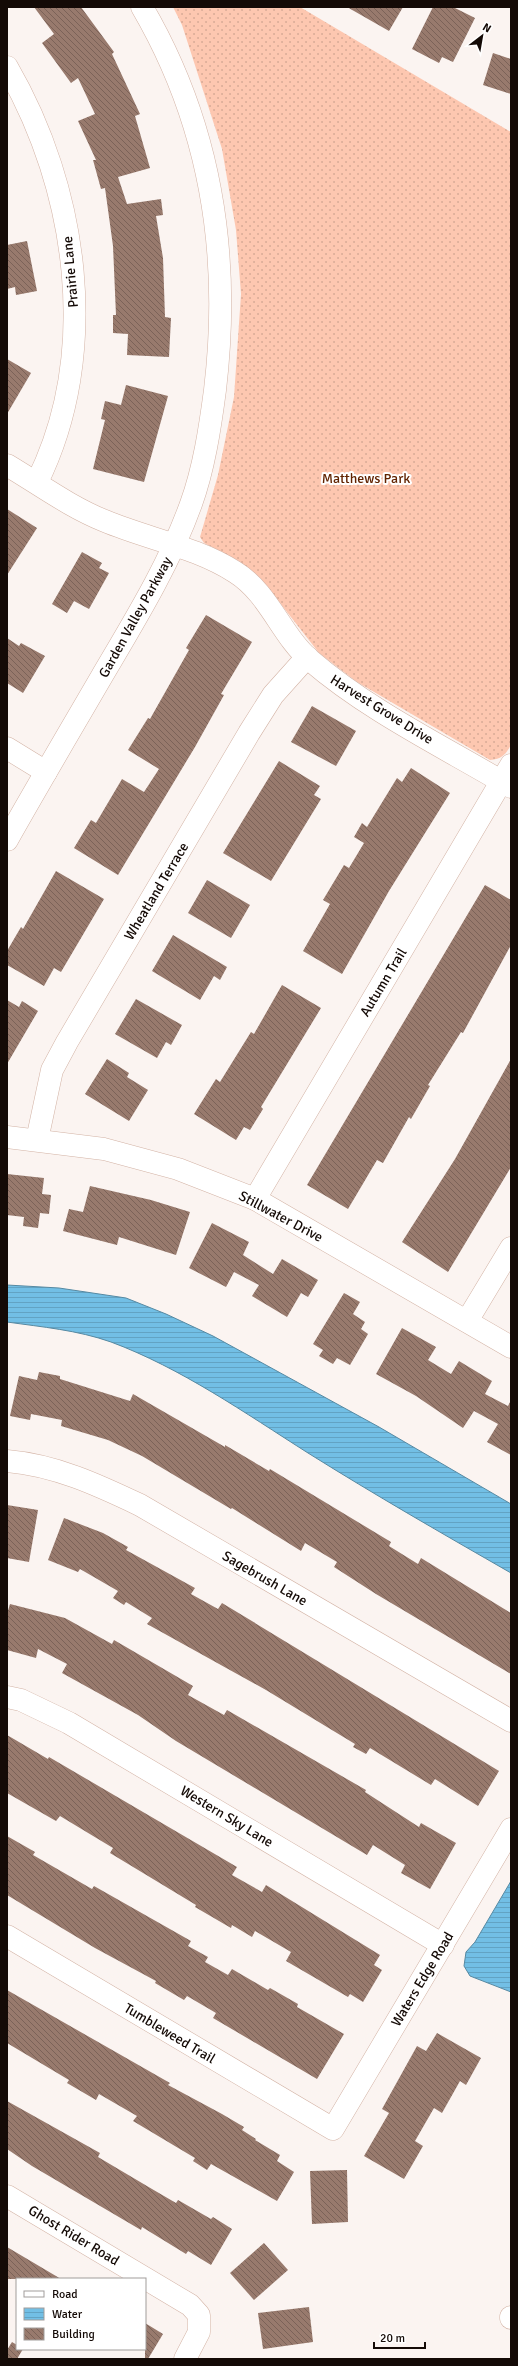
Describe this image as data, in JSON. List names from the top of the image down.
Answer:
{
  "streets": {
    "street": [
      "Prairie Lane",
      "Garden Valley Parkway",
      "Harvest Grove Drive",
      "Wheatland Terrace",
      "Autumn Trail",
      "Stillwater Drive",
      "Sagebrush Lane",
      "Western Sky Lane",
      "Waters Edge Road",
      "Tumbleweed Trail",
      "Ghost Rider Road"
    ]
  },
  "crossings": [
    ["Prairie Lane", "Harvest Grove Drive"],
    ["Garden Valley Parkway", "Harvest Grove Drive"],
    ["Harvest Grove Drive", "Wheatland Terrace"],
    ["Harvest Grove Drive", "Autumn Trail"],
    ["Wheatland Terrace", "Stillwater Drive"],
    ["Autumn Trail", "Stillwater Drive"],
    ["Western Sky Lane", "Waters Edge Road"],
    ["Waters Edge Road", "Tumbleweed Trail"]
  ],
  "parks": ["Matthews Park"],
  "legend": ["Road", "Water", "Building"],
  "scale_bar": "20 m",
  "north": "top right"
}
